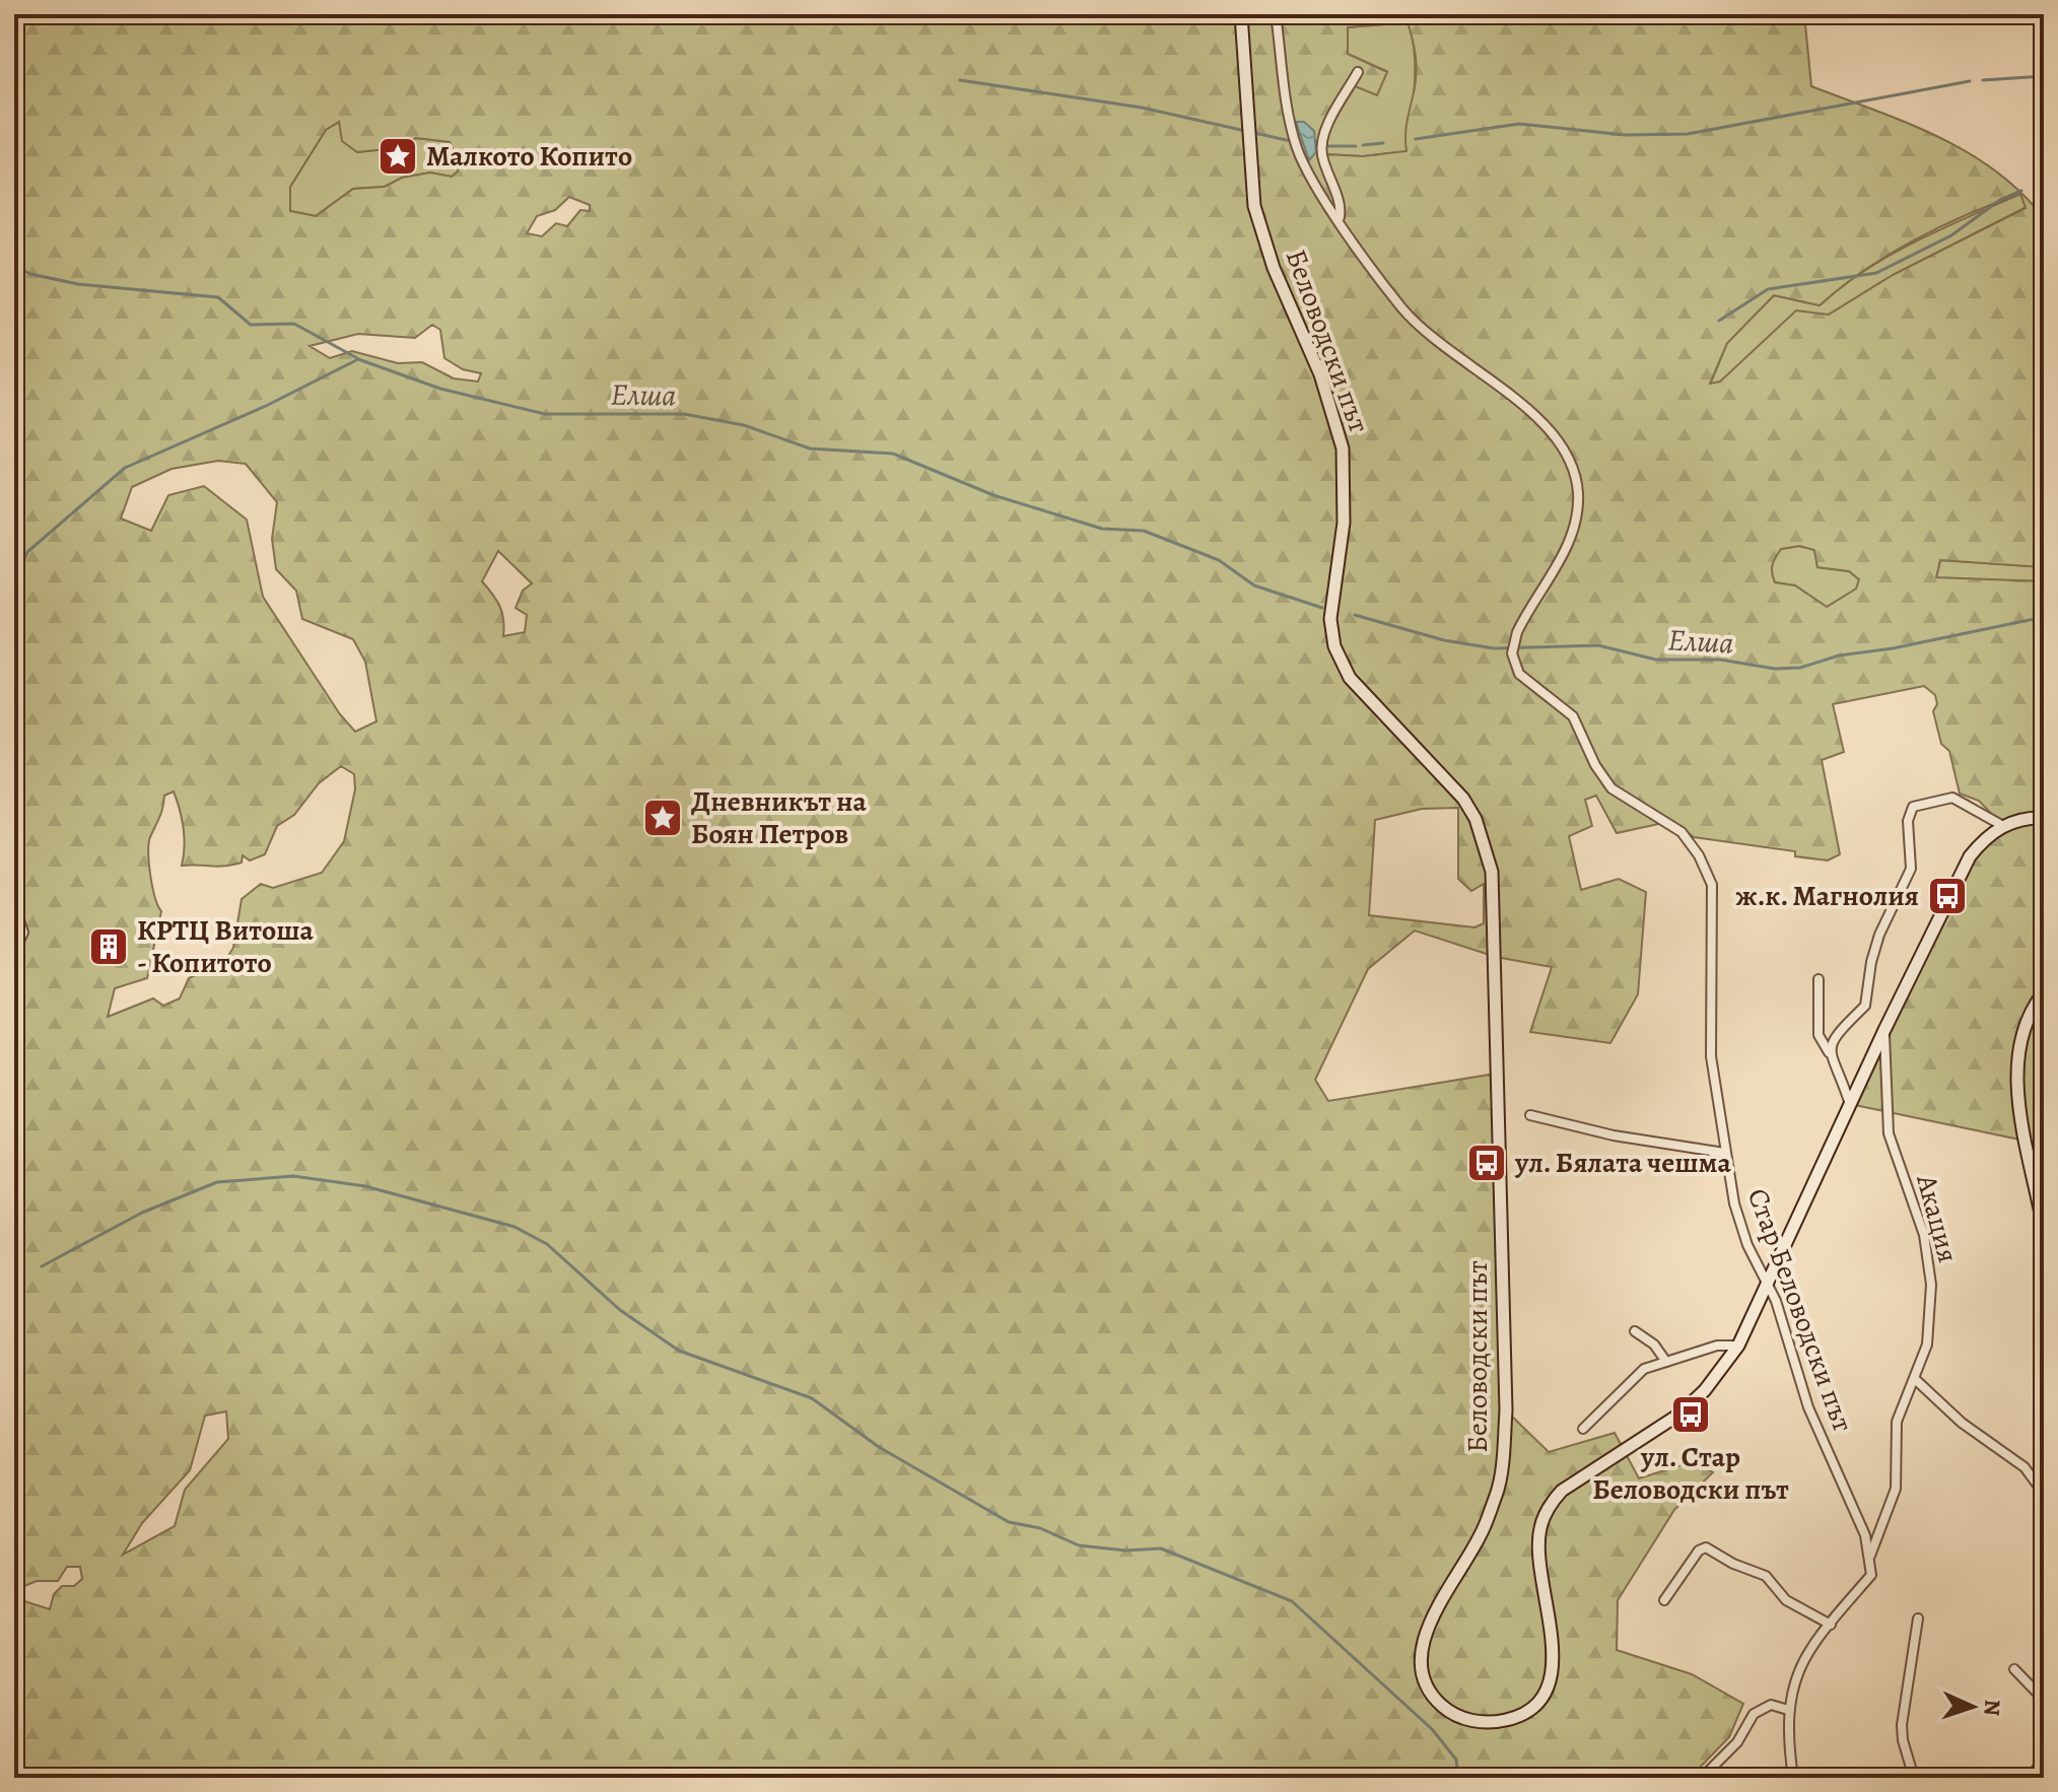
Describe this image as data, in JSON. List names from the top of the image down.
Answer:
{
  "streets": {
    "street": ["Беловодски път", "Акация", "Стар Беловодски път"]
  },
  "crossings": [
    ["Беловодски път", "Акация"],
    ["Беловодски път", "Стар Беловодски път"],
    ["Акация", "Стар Беловодски път"]
  ],
  "water": ["Елша"],
  "places": {
    "place": ["Малкото Копито", "Дневникът на Боян Петров"],
    "bus stop": ["ж.к. Магнолия", "ул. Бялата чешма", "ул. Стар Беловодски път"],
    "building": ["КРТЦ Витоша - Копитото"]
  },
  "north": "right"
}
